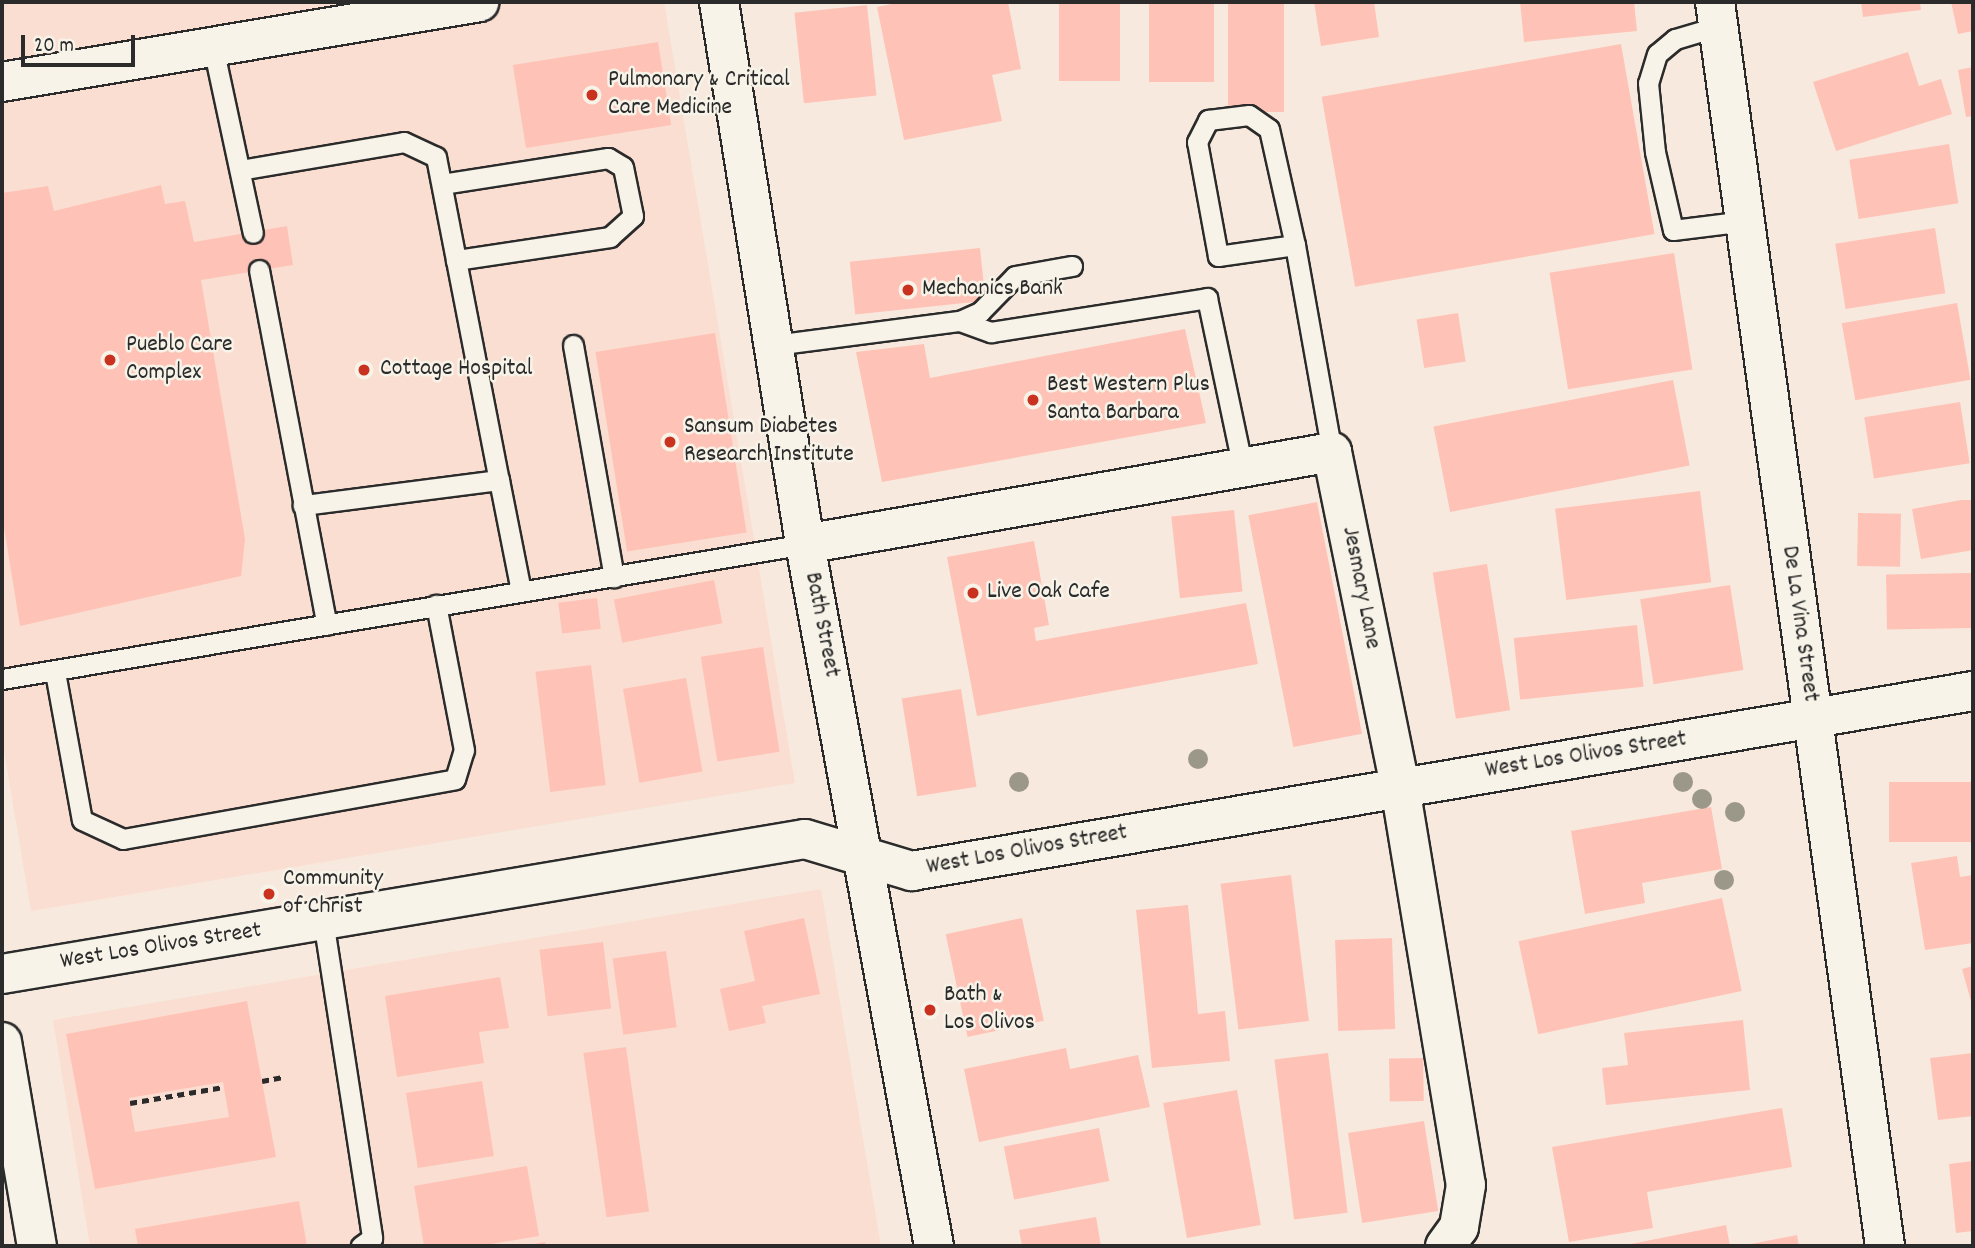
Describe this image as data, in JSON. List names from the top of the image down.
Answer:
{
  "streets": {
    "street": [
      "Jesmary Lane",
      "De La Vina Street",
      "Bath Street",
      "West Los Olivos Street"
    ]
  },
  "crossings": [
    ["Jesmary Lane", "West Los Olivos Street"],
    ["De La Vina Street", "West Los Olivos Street"],
    ["Bath Street", "West Los Olivos Street"]
  ],
  "places": [
    "Pulmonary & Critical Care Medicine",
    "Mechanics Bank",
    "Pueblo Care Complex",
    "Cottage Hospital",
    "Best Western Plus Santa Barbara",
    "Sansum Diabetes Research Institute",
    "Live Oak Cafe",
    "Community of Christ",
    "Bath & Los Olivos"
  ],
  "scale_bar": "20 m"
}
